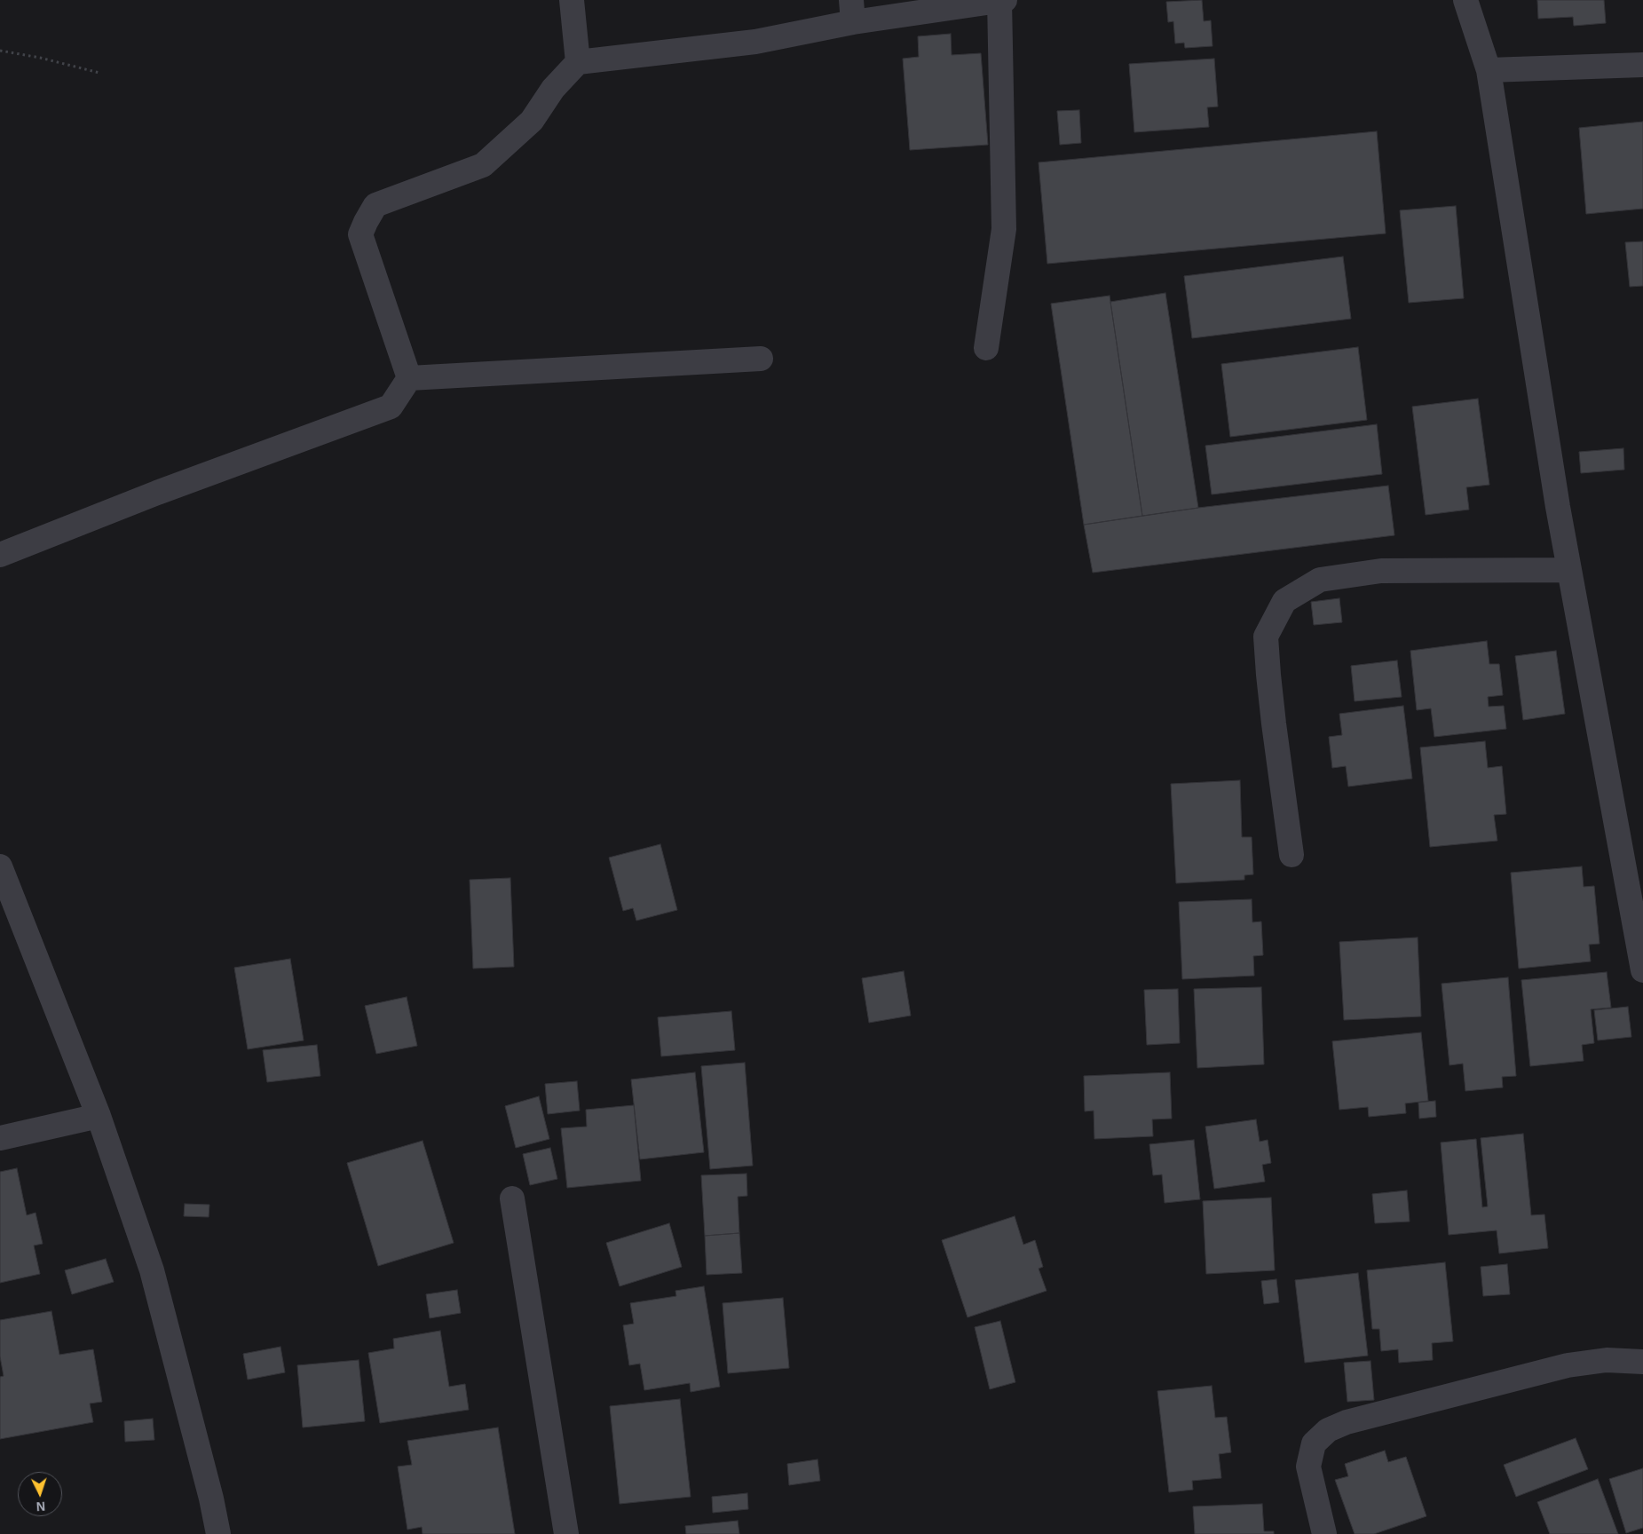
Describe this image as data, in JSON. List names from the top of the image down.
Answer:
{
  "north": "bottom"
}
